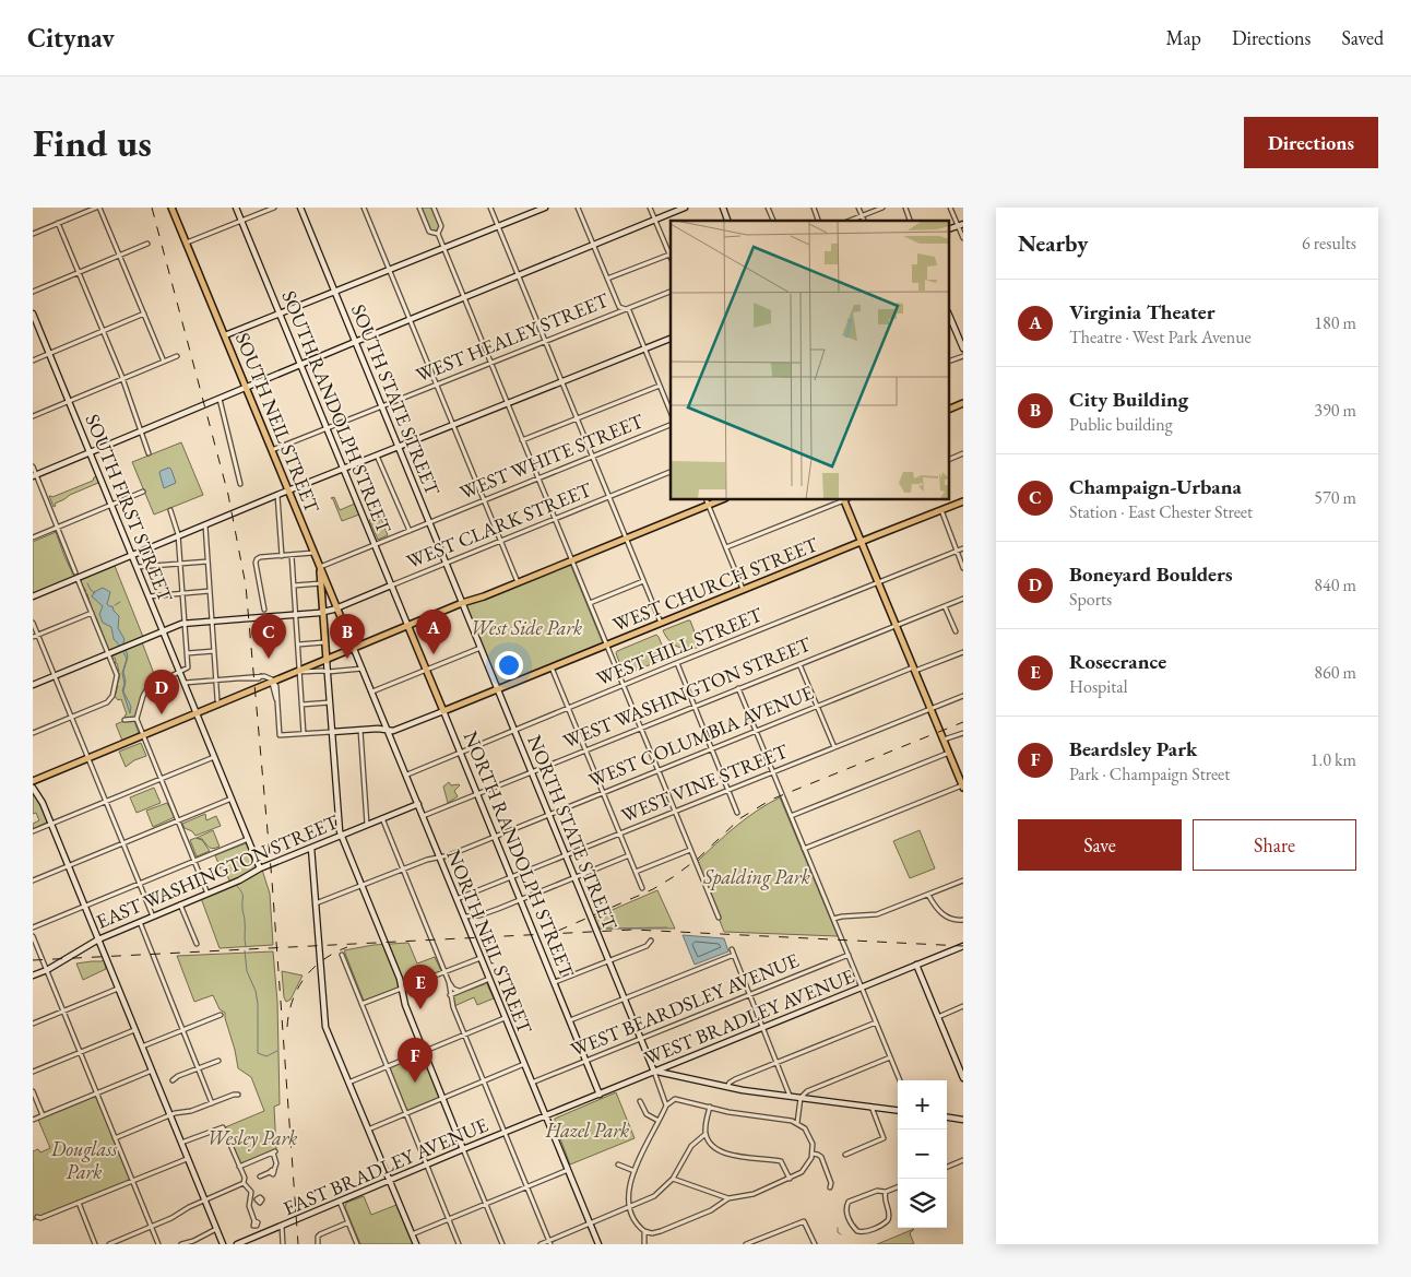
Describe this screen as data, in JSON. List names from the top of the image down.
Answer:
{
  "streets": {
    "main road": [
      "SOUTH STATE STREET",
      "SOUTH RANDOLPH STREET",
      "SOUTH NEIL STREET",
      "SOUTH FIRST STREET",
      "WEST CLARK STREET",
      "WEST CHURCH STREET",
      "NORTH STATE STREET",
      "NORTH RANDOLPH STREET",
      "EAST WASHINGTON STREET",
      "NORTH NEIL STREET",
      "WEST BRADLEY AVENUE",
      "EAST BRADLEY AVENUE"
    ],
    "street": [
      "WEST HEALEY STREET",
      "WEST WHITE STREET",
      "WEST HILL STREET",
      "WEST WASHINGTON STREET",
      "WEST COLUMBIA AVENUE",
      "WEST VINE STREET",
      "WEST BEARDSLEY AVENUE"
    ]
  },
  "crossings": [
    ["WEST HEALEY STREET", "SOUTH STATE STREET"],
    ["WEST HEALEY STREET", "SOUTH RANDOLPH STREET"],
    ["WEST HEALEY STREET", "SOUTH NEIL STREET"],
    ["SOUTH STATE STREET", "WEST WHITE STREET"],
    ["SOUTH STATE STREET", "WEST CLARK STREET"],
    ["SOUTH STATE STREET", "NORTH STATE STREET"],
    ["SOUTH RANDOLPH STREET", "WEST WHITE STREET"],
    ["SOUTH RANDOLPH STREET", "WEST CLARK STREET"],
    ["SOUTH RANDOLPH STREET", "NORTH RANDOLPH STREET"],
    ["SOUTH NEIL STREET", "WEST WHITE STREET"],
    ["SOUTH NEIL STREET", "WEST CLARK STREET"],
    ["SOUTH NEIL STREET", "NORTH NEIL STREET"],
    ["SOUTH FIRST STREET", "WEST CLARK STREET"],
    ["SOUTH FIRST STREET", "EAST WASHINGTON STREET"],
    ["WEST CHURCH STREET", "NORTH STATE STREET"],
    ["WEST CHURCH STREET", "NORTH RANDOLPH STREET"],
    ["WEST CHURCH STREET", "NORTH NEIL STREET"],
    ["WEST HILL STREET", "NORTH STATE STREET"],
    ["WEST HILL STREET", "NORTH RANDOLPH STREET"],
    ["WEST HILL STREET", "NORTH NEIL STREET"],
    ["WEST WASHINGTON STREET", "NORTH STATE STREET"],
    ["WEST WASHINGTON STREET", "NORTH RANDOLPH STREET"],
    ["WEST WASHINGTON STREET", "NORTH NEIL STREET"],
    ["WEST COLUMBIA AVENUE", "NORTH STATE STREET"],
    ["WEST COLUMBIA AVENUE", "NORTH RANDOLPH STREET"],
    ["WEST COLUMBIA AVENUE", "NORTH NEIL STREET"],
    ["WEST VINE STREET", "NORTH STATE STREET"],
    ["WEST VINE STREET", "NORTH RANDOLPH STREET"],
    ["WEST VINE STREET", "NORTH NEIL STREET"],
    ["NORTH STATE STREET", "WEST BEARDSLEY AVENUE"],
    ["NORTH STATE STREET", "WEST BRADLEY AVENUE"],
    ["NORTH RANDOLPH STREET", "WEST BEARDSLEY AVENUE"],
    ["NORTH RANDOLPH STREET", "WEST BRADLEY AVENUE"],
    ["EAST WASHINGTON STREET", "NORTH NEIL STREET"],
    ["NORTH NEIL STREET", "WEST BEARDSLEY AVENUE"],
    ["NORTH NEIL STREET", "WEST BRADLEY AVENUE"],
    ["NORTH NEIL STREET", "EAST BRADLEY AVENUE"],
    ["WEST BRADLEY AVENUE", "EAST BRADLEY AVENUE"]
  ],
  "parks": [
    "West Side Park",
    "Spalding Park",
    "Hazel Park",
    "Wesley Park",
    "Douglass Park"
  ],
  "page": {
    "header": "Citynav",
    "nav": ["Map", "Directions", "Saved"],
    "buttons": [
      "Directions",
      ["Save", "Share"]
    ],
    "title": "Find us",
    "heading": ["Nearby", "6 results"],
    "list": [
      {
        "mark": "A",
        "name": "Virginia Theater",
        "note": "Theatre · West Park Avenue",
        "value": "180 m"
      },
      {
        "mark": "B",
        "name": "City Building",
        "note": "Public building",
        "value": "390 m"
      },
      {
        "mark": "C",
        "name": "Champaign-Urbana",
        "note": "Station · East Chester Street",
        "value": "570 m"
      },
      {
        "mark": "D",
        "name": "Boneyard Boulders",
        "note": "Sports",
        "value": "840 m"
      },
      {
        "mark": "E",
        "name": "Rosecrance",
        "note": "Hospital",
        "value": "860 m"
      },
      {
        "mark": "F",
        "name": "Beardsley Park",
        "note": "Park · Champaign Street",
        "value": "1.0 km"
      }
    ],
    "pins": [
      "A",
      "B",
      "C",
      "D",
      "E",
      "F"
    ],
    "map_buttons": ["+", "−"]
  }
}
